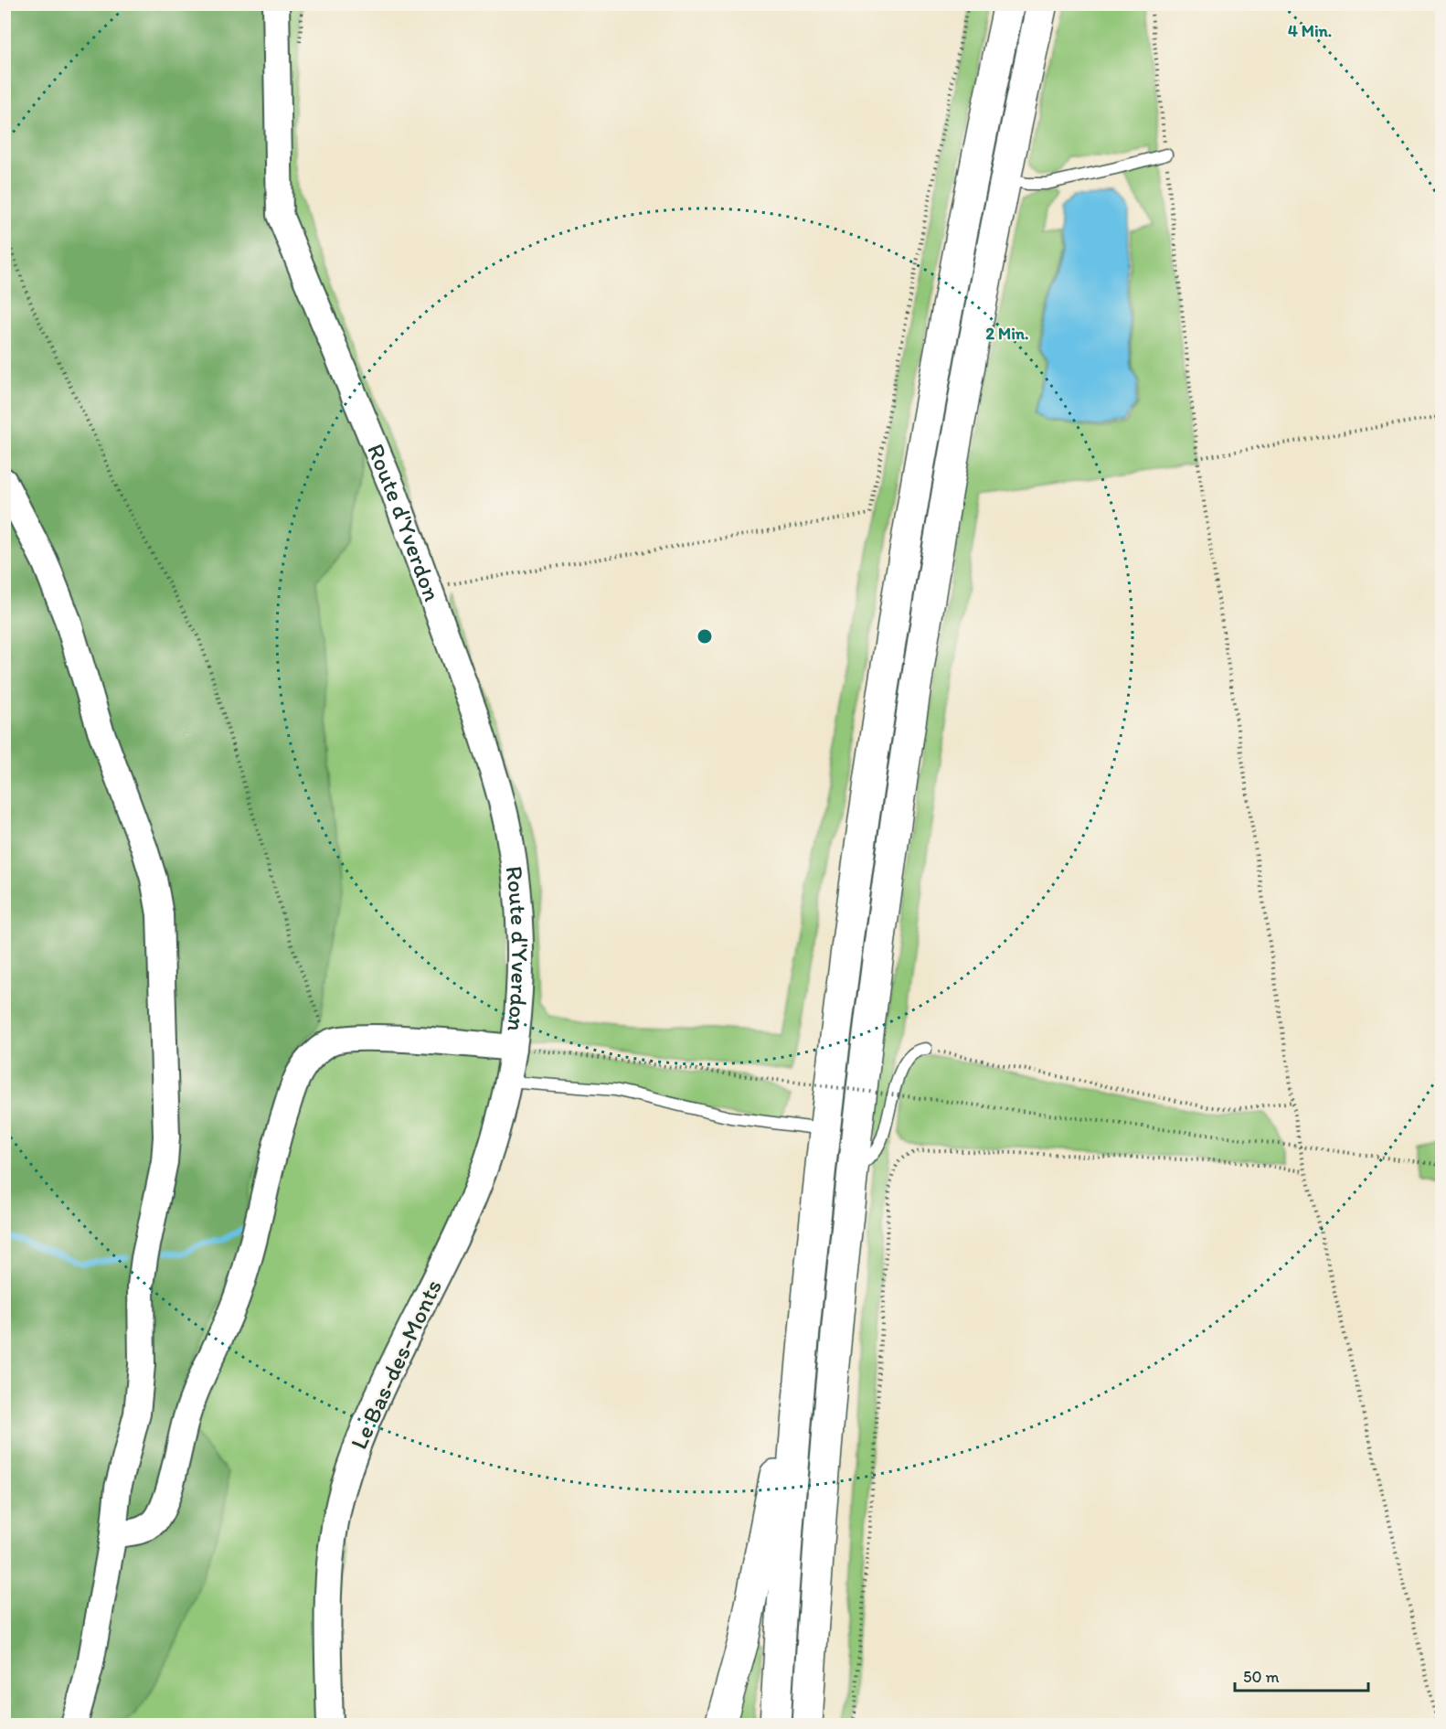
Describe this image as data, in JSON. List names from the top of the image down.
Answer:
{
  "streets": {
    "street": ["Route d'Yverdon", "Le Bas-des-Monts"]
  },
  "crossings": [
    ["Route d'Yverdon", "Le Bas-des-Monts"]
  ],
  "scale_bar": "50 m",
  "rings": ["4 Min.", "2 Min."]
}
